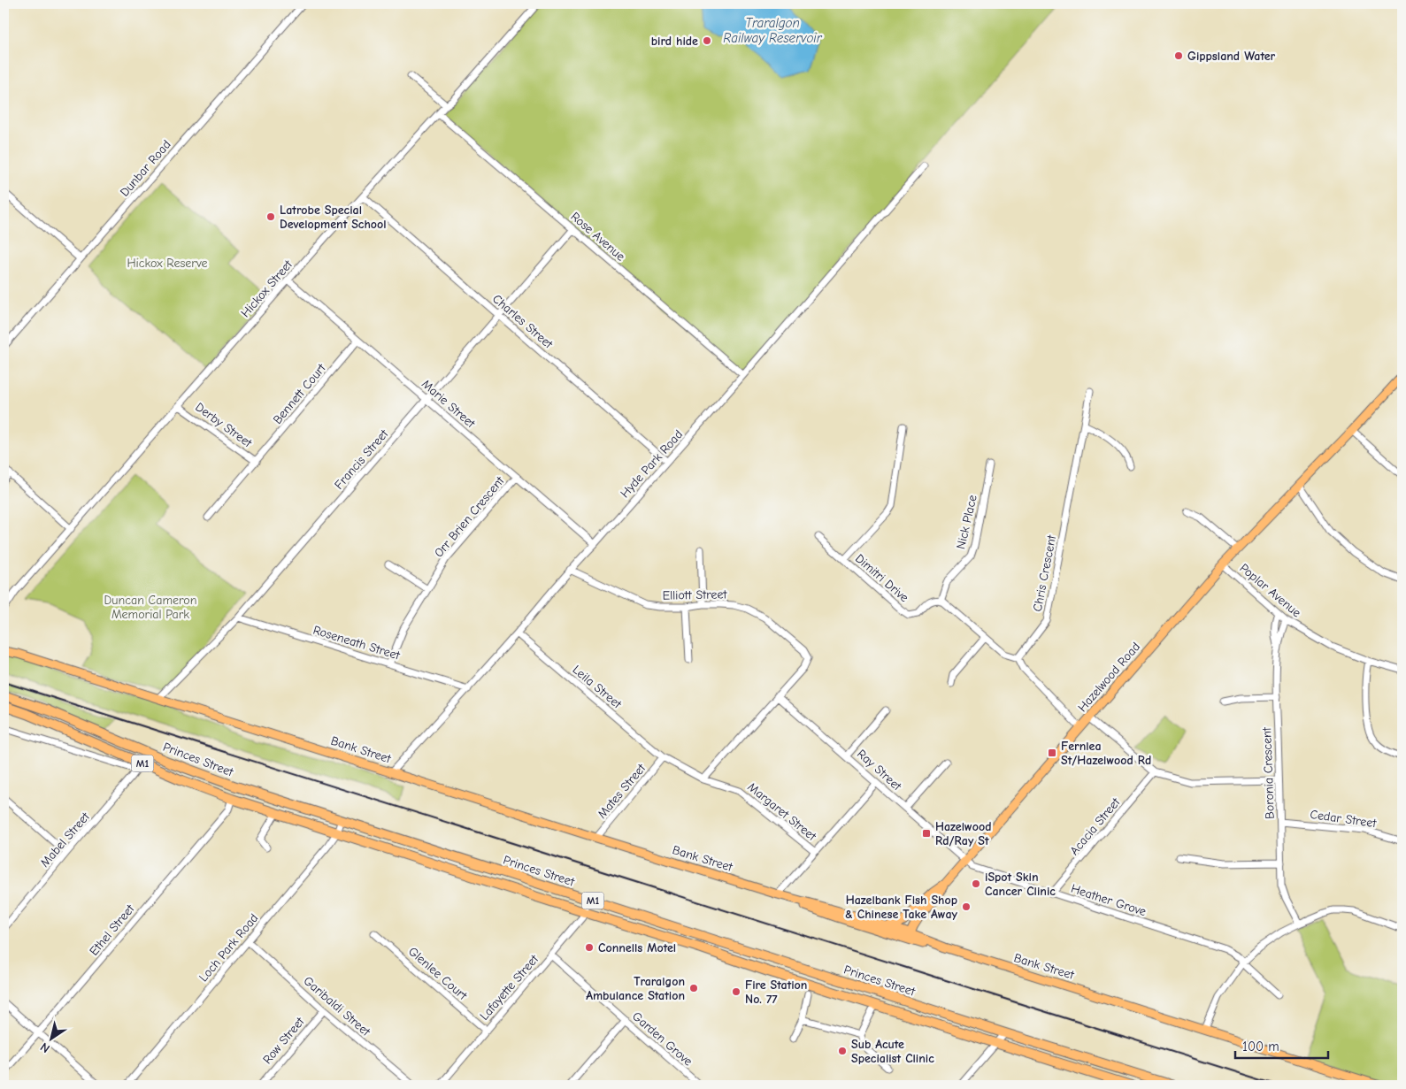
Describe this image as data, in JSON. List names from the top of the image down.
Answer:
{
  "streets": {
    "highway": ["Princes Street", "M1"],
    "main road": ["Hazelwood Road", "Bank Street"],
    "street": [
      "Dunbar Road",
      "Rose Avenue",
      "Hickox Street",
      "Charles Street",
      "Bennett Court",
      "Marie Street",
      "Derby Street",
      "Francis Street",
      "Hyde Park Road",
      "Orr Brien Crescent",
      "Nick Place",
      "Chris Crescent",
      "Dimitri Drive",
      "Poplar Avenue",
      "Elliott Street",
      "Roseneath Street",
      "Leila Street",
      "Ray Street",
      "Boronia Crescent",
      "Mates Street",
      "Margaret Street",
      "Cedar Street",
      "Acacia Street",
      "Mabel Street",
      "Heather Grove",
      "Ethel Street",
      "Loch Park Road",
      "Glenlee Court",
      "Lafayette Street",
      "Garibaldi Street",
      "Garden Grove",
      "Row Street"
    ]
  },
  "crossings": [
    ["Rose Avenue", "Hickox Street"],
    ["Rose Avenue", "Francis Street"],
    ["Rose Avenue", "Hyde Park Road"],
    ["Hickox Street", "Charles Street"],
    ["Hickox Street", "Marie Street"],
    ["Hickox Street", "Derby Street"],
    ["Charles Street", "Francis Street"],
    ["Charles Street", "Hyde Park Road"],
    ["Bennett Court", "Marie Street"],
    ["Bennett Court", "Derby Street"],
    ["Marie Street", "Francis Street"],
    ["Marie Street", "Hyde Park Road"],
    ["Marie Street", "Orr Brien Crescent"],
    ["Francis Street", "Roseneath Street"],
    ["Francis Street", "Bank Street"],
    ["Hyde Park Road", "Elliott Street"],
    ["Hyde Park Road", "Roseneath Street"],
    ["Hyde Park Road", "Leila Street"],
    ["Hyde Park Road", "Bank Street"],
    ["Orr Brien Crescent", "Roseneath Street"],
    ["Nick Place", "Dimitri Drive"],
    ["Poplar Avenue", "Hazelwood Road"],
    ["Poplar Avenue", "Boronia Crescent"],
    ["Elliott Street", "Ray Street"],
    ["Elliott Street", "Margaret Street"],
    ["Hazelwood Road", "Ray Street"],
    ["Hazelwood Road", "Heather Grove"],
    ["Leila Street", "Mates Street"],
    ["Leila Street", "Margaret Street"],
    ["Bank Street", "Mates Street"],
    ["Princes Street", "Mabel Street"],
    ["Princes Street", "Ethel Street"],
    ["Princes Street", "Loch Park Road"],
    ["Princes Street", "Lafayette Street"],
    ["Ray Street", "Heather Grove"],
    ["Boronia Crescent", "Cedar Street"],
    ["Mates Street", "Margaret Street"],
    ["Acacia Street", "Heather Grove"],
    ["Loch Park Road", "Garibaldi Street"],
    ["Glenlee Court", "Lafayette Street"],
    ["Lafayette Street", "Garden Grove"],
    ["Garibaldi Street", "Row Street"]
  ],
  "water": ["Traralgon Railway Reservoir"],
  "parks": ["Hickox Reserve", "Duncan Cameron Memorial Park"],
  "places": {
    "other": [
      "bird hide",
      "Gippsland Water",
      "Latrobe Special Development School",
      "iSpot Skin Cancer Clinic",
      "Hazelbank Fish Shop & Chinese Take Away",
      "Connells Motel",
      "Traralgon Ambulance Station",
      "Fire Station No. 77",
      "Sub Acute Specialist Clinic"
    ],
    "transit": ["Fernlea St/Hazelwood Rd", "Hazelwood Rd/Ray St"]
  },
  "scale_bar": "100 m",
  "north": "bottom left"
}
